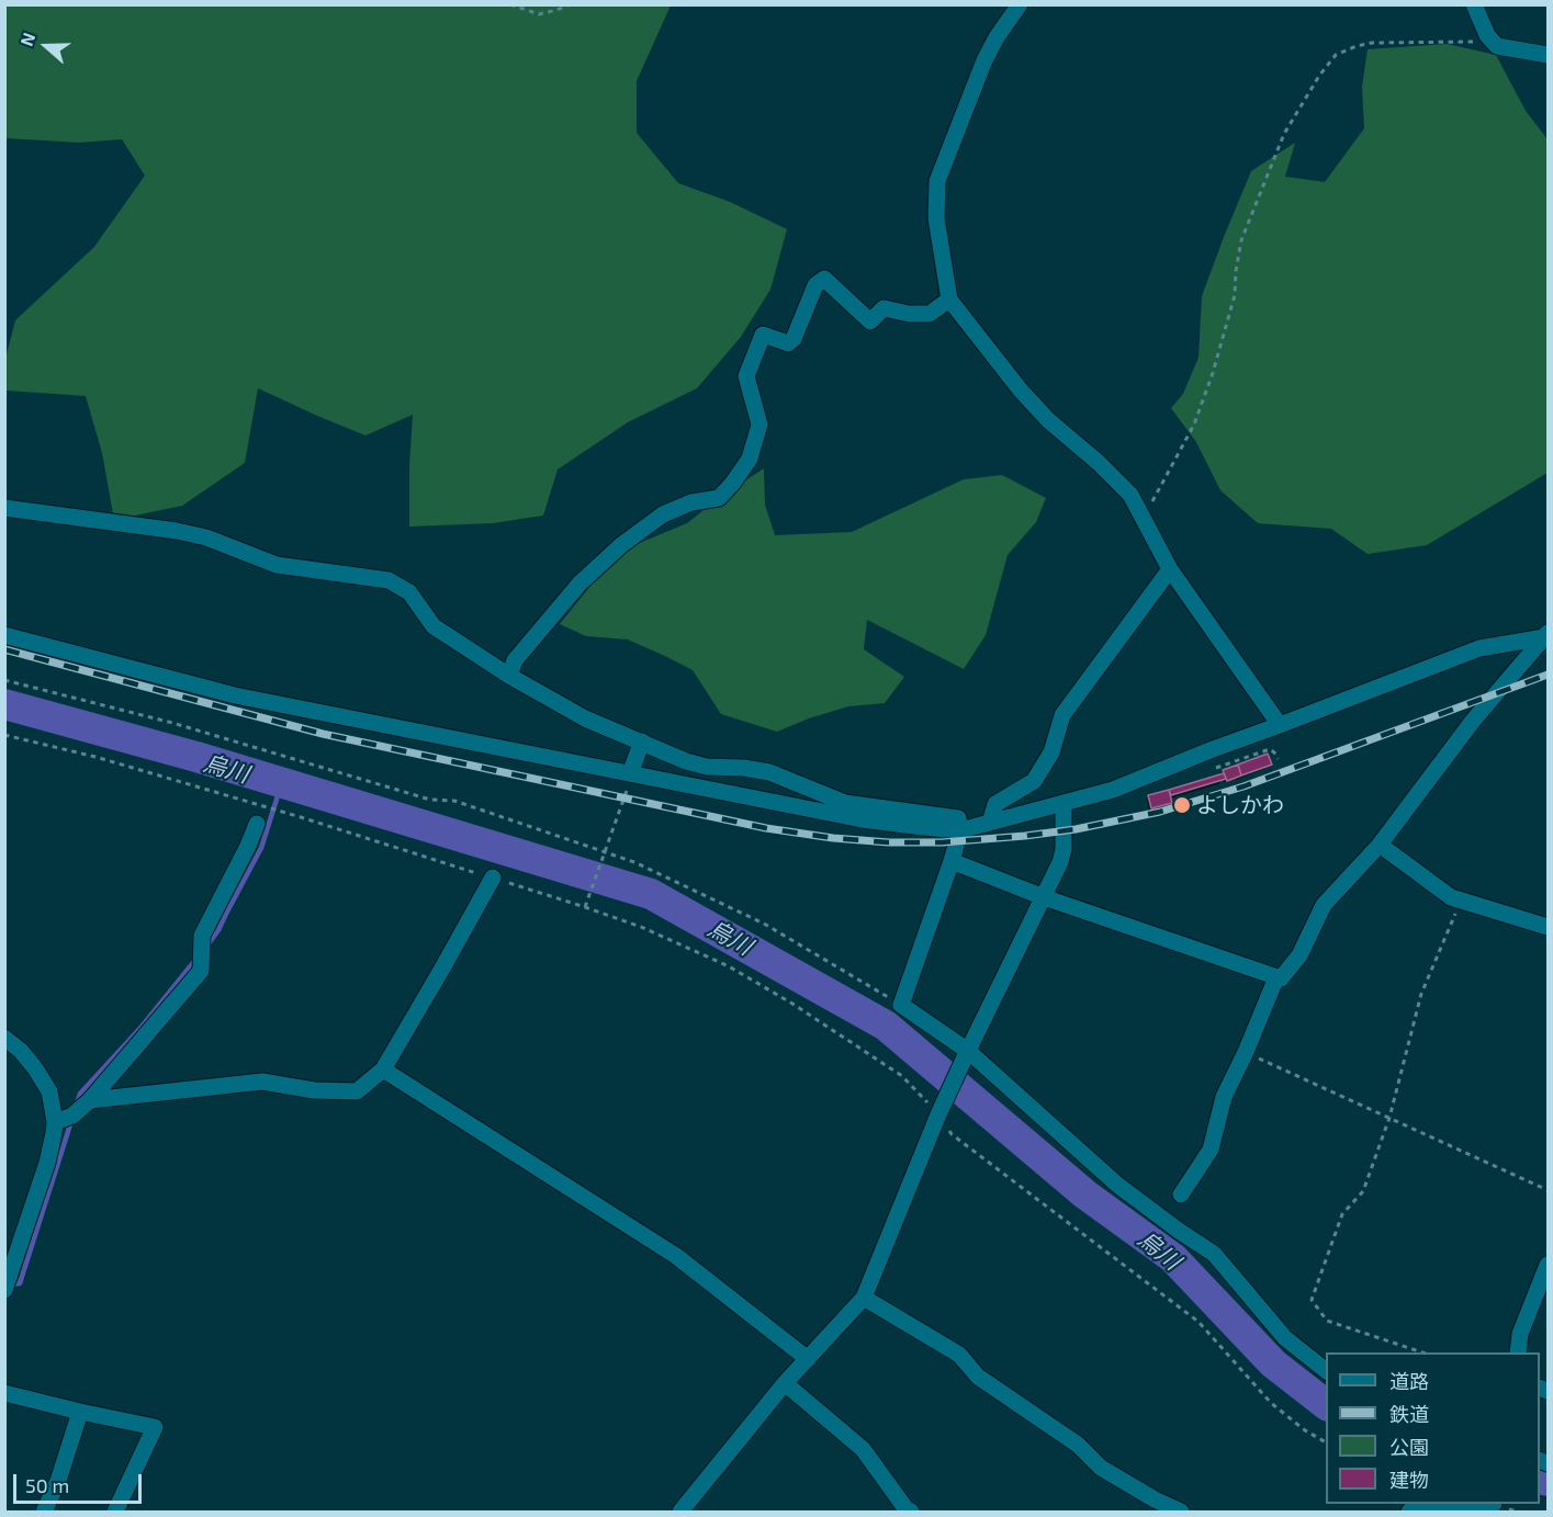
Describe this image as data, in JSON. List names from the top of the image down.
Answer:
{
  "water": ["烏川"],
  "places": ["よしかわ"],
  "legend": [
    "道路",
    "鉄道",
    "公園",
    "建物"
  ],
  "scale_bar": "50 m",
  "north": "left"
}
